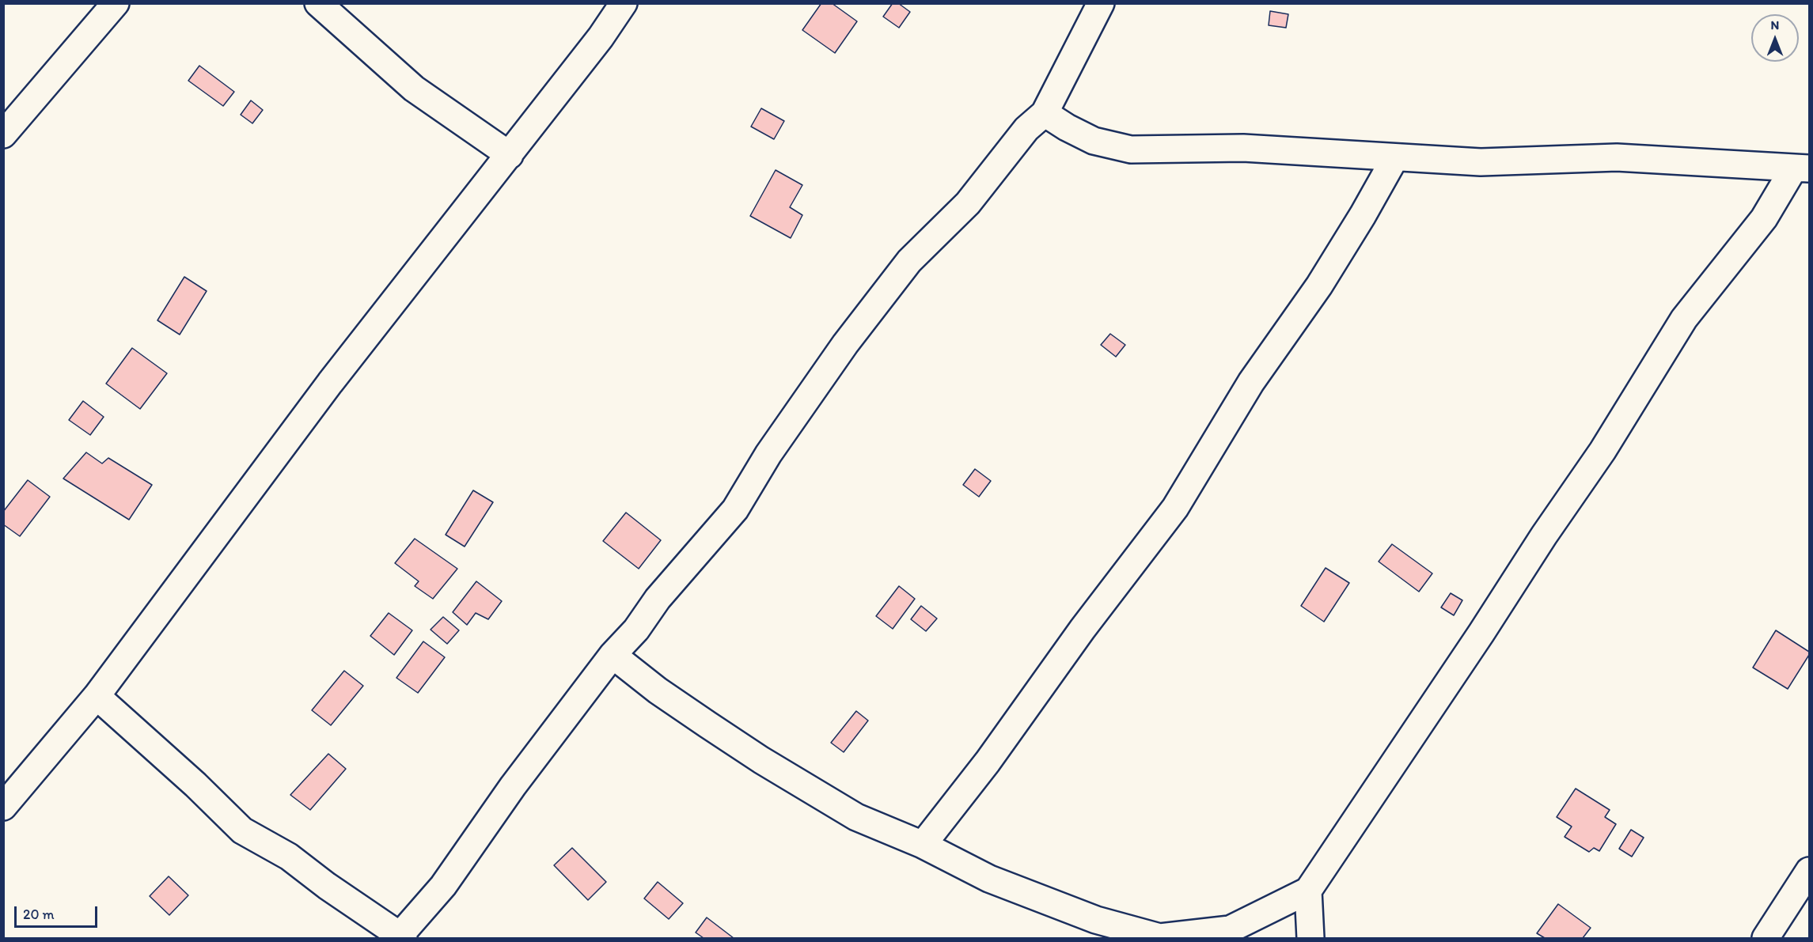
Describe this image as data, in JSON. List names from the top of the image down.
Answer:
{
  "scale_bar": "20 m",
  "north": "top"
}
